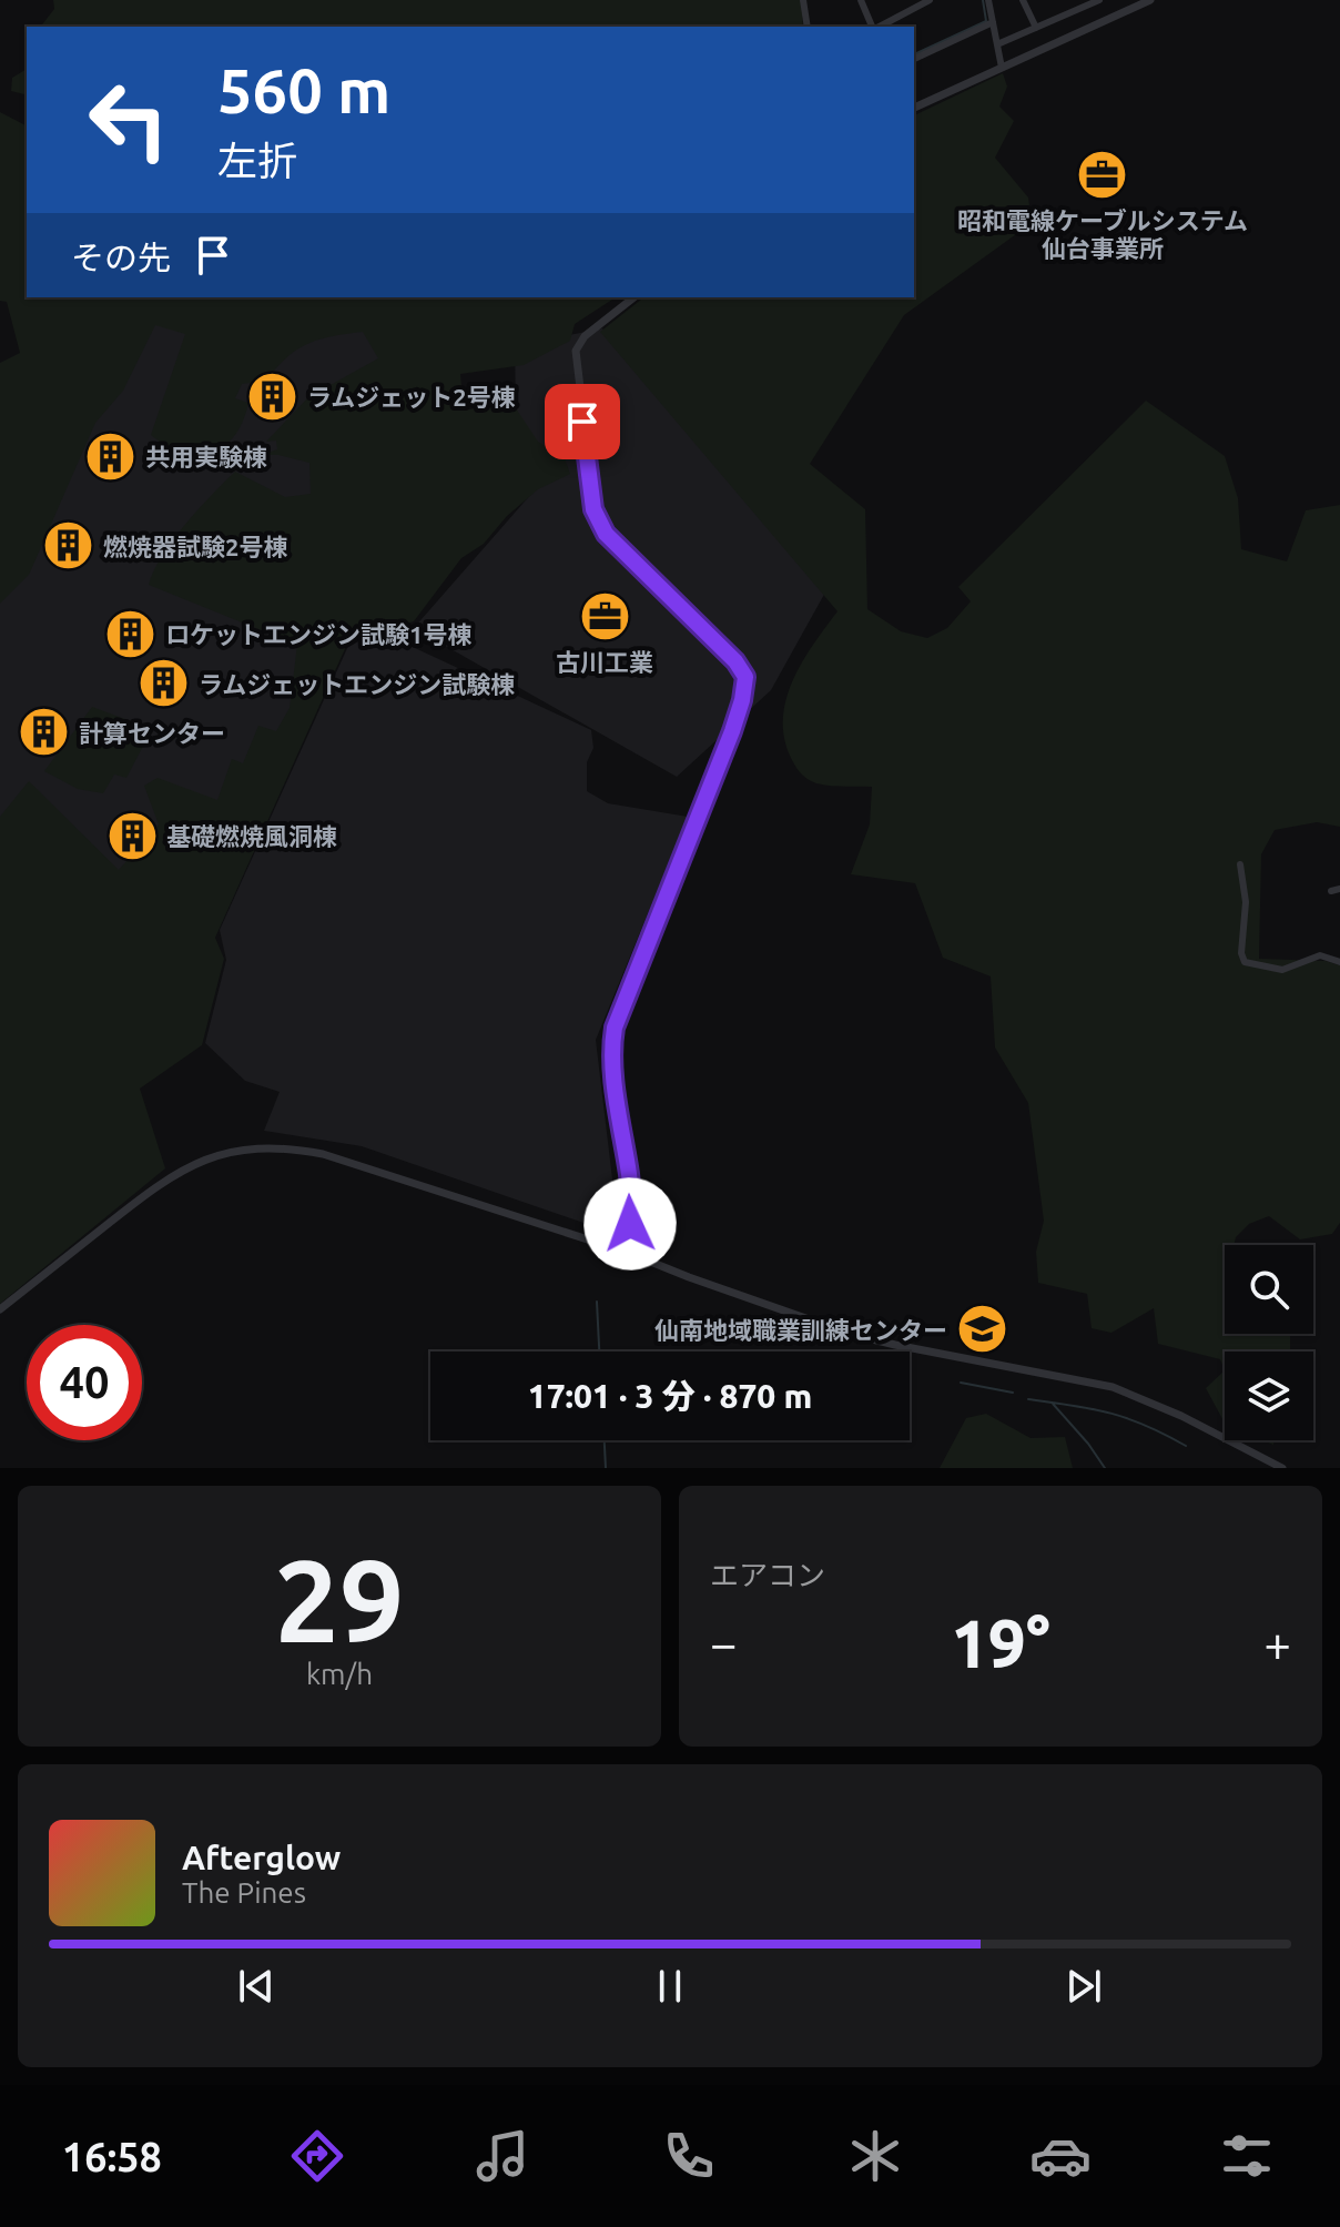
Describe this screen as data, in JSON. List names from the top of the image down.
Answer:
{
  "places": {
    "office": ["昭和電線ケーブルシステム 仙台事業所", "古川工業"],
    "building": [
      "ラムジェット2号棟",
      "共用実験棟",
      "燃焼器試験2号棟",
      "ロケットエンジン試験1号棟",
      "ラムジェットエンジン試験棟",
      "計算センター",
      "基礎燃焼風洞棟"
    ],
    "school or university": ["仙南地域職業訓練センター"]
  },
  "page": {
    "turn": ["560 m", "左折"],
    "then": "その先",
    "limit": "40",
    "trip": "17:01 · 3 分 · 870 m",
    "tile": [
      ["29", "km/h"],
      "エアコン"
    ],
    "heat": ["−", "19°", "+"],
    "song": ["Afterglow", "The Pines"],
    "tabs": "16:58"
  }
}
